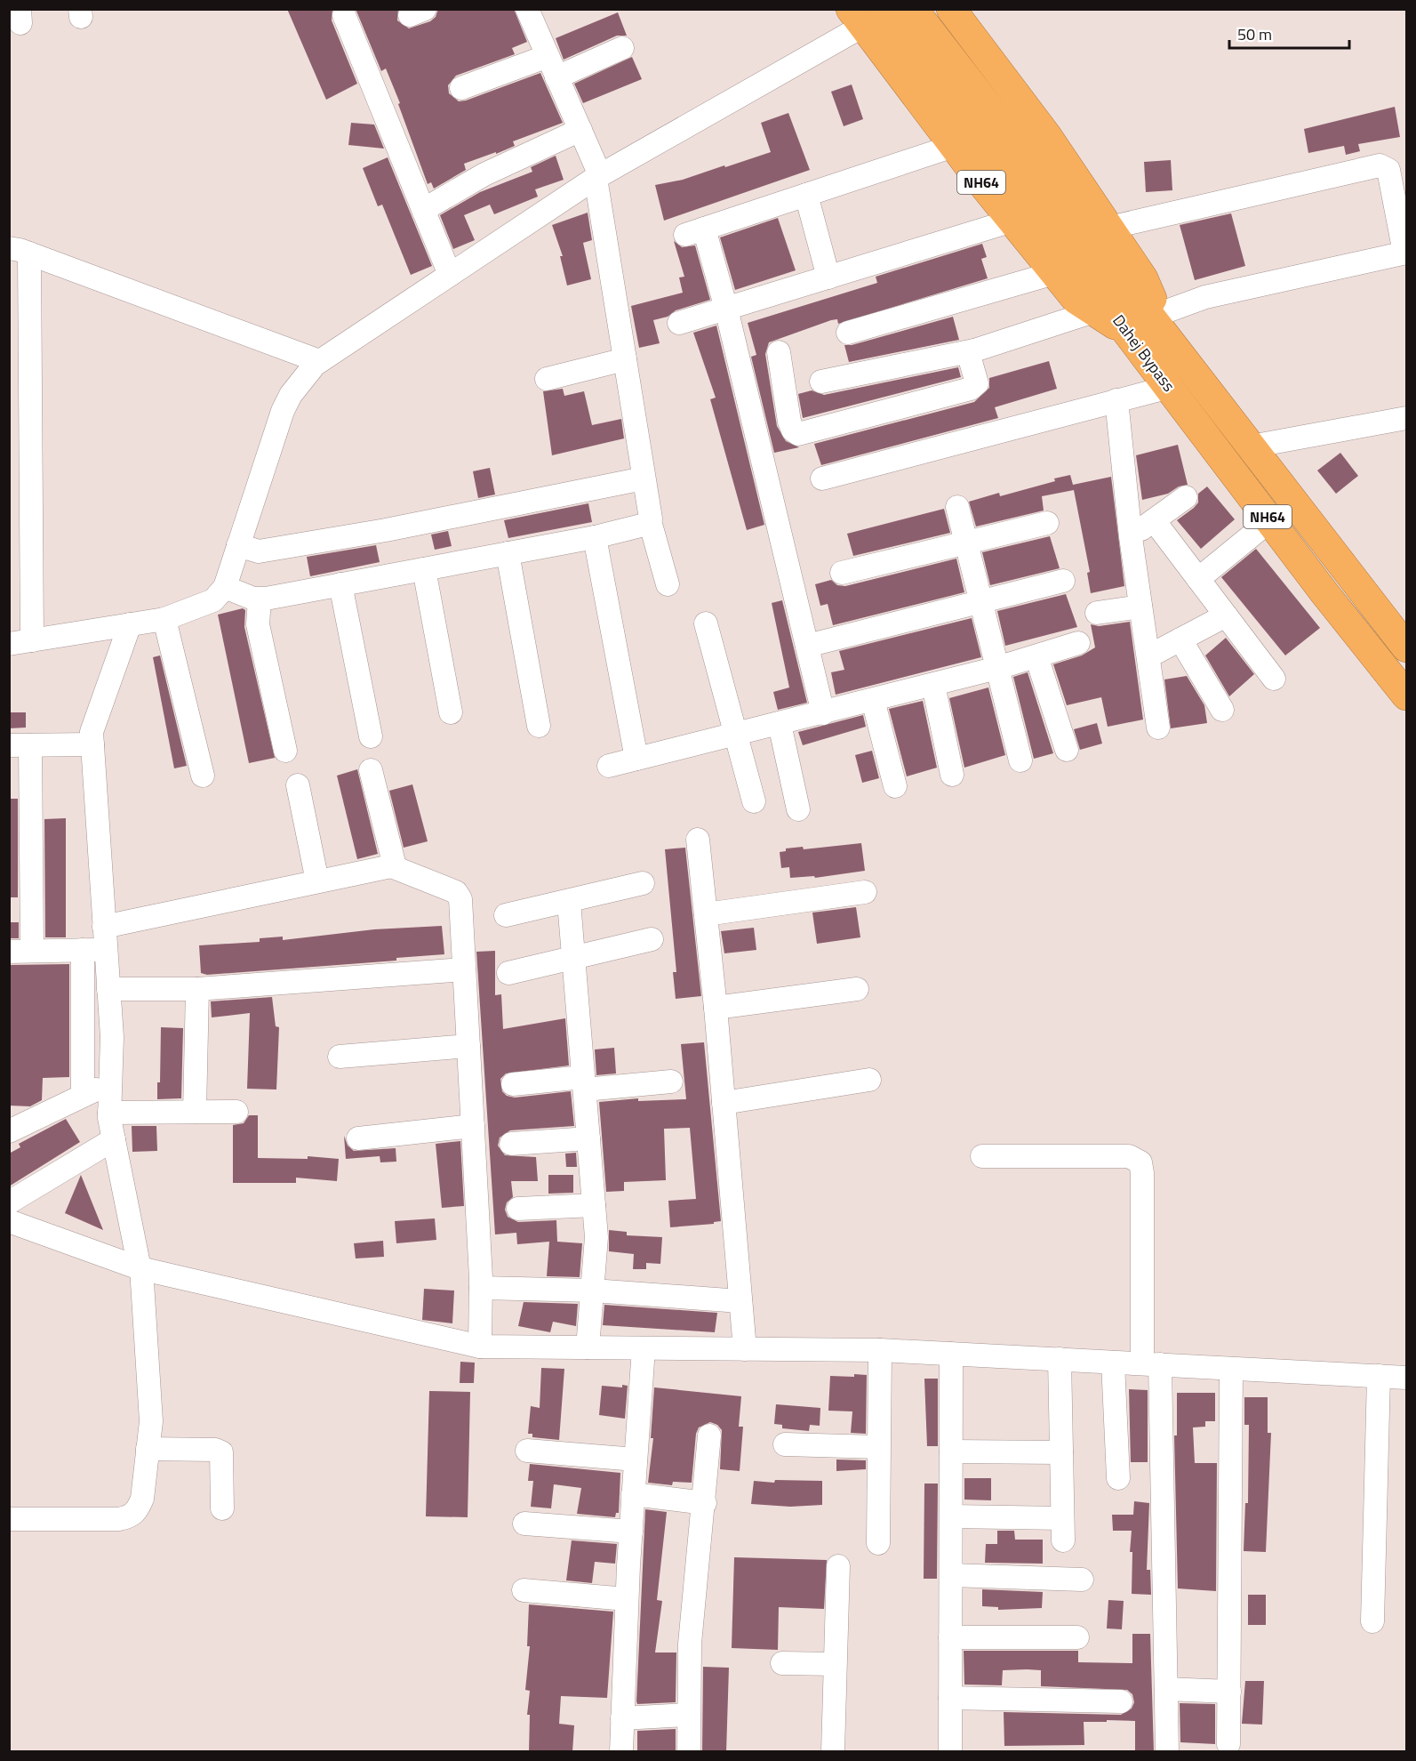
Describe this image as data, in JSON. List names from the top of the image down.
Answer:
{
  "streets": {
    "highway": ["NH64", "Dahej Bypass"]
  },
  "crossings": [
    ["NH64", "Dahej Bypass"]
  ],
  "scale_bar": "50 m"
}
